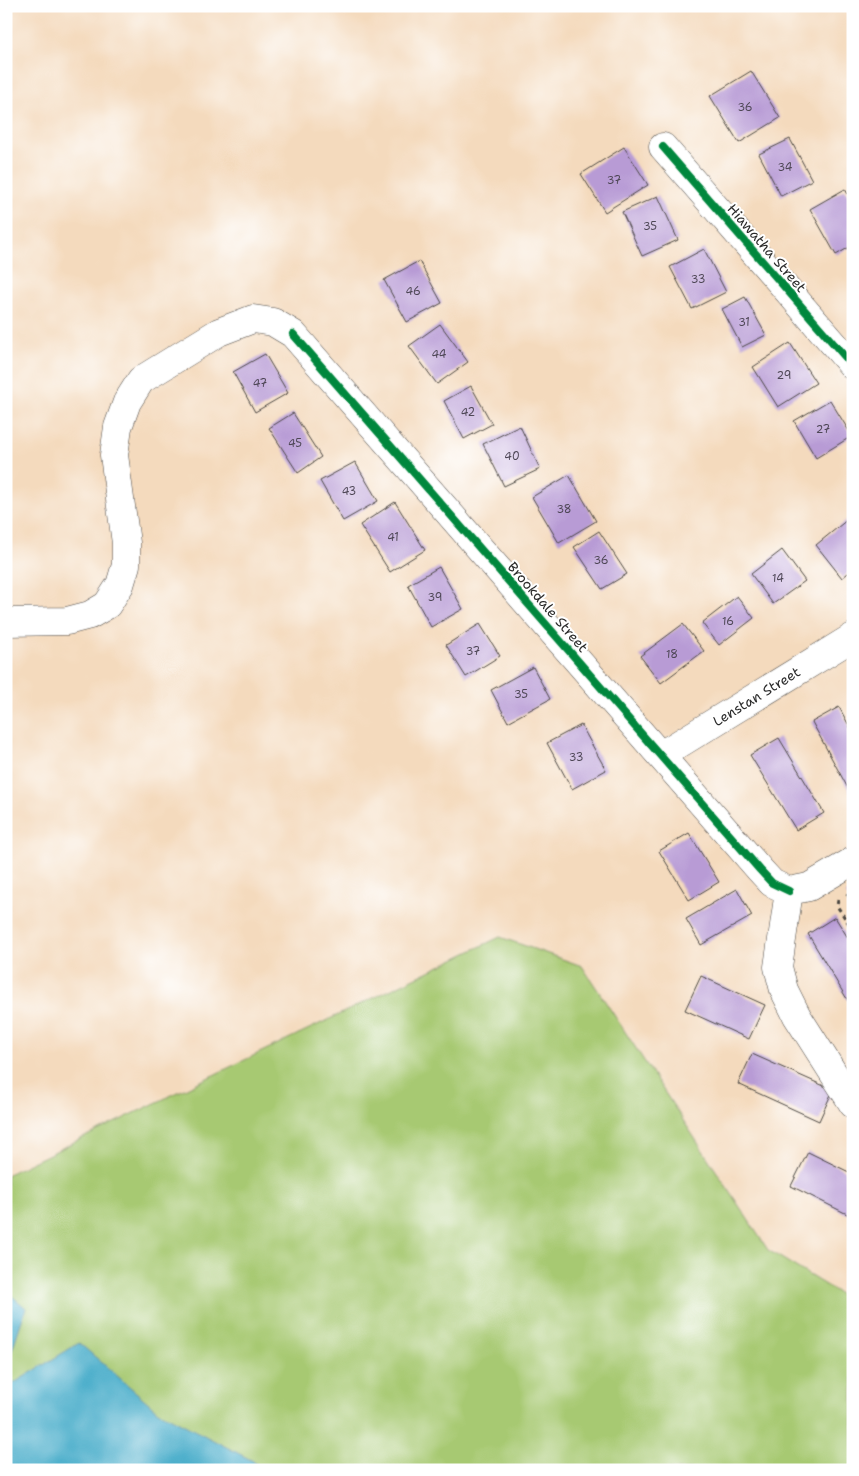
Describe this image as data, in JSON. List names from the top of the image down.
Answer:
{
  "streets": {
    "street": ["Hiawatha Street", "Brookdale Street", "Lenstan Street"]
  },
  "crossings": [
    ["Brookdale Street", "Lenstan Street"]
  ],
  "house_numbers": [
    "36",
    "34",
    "37",
    "35",
    "33",
    "46",
    "31",
    "44",
    "29",
    "47",
    "42",
    "27",
    "45",
    "40",
    "43",
    "38",
    "41",
    "36",
    "14",
    "39",
    "16",
    "37",
    "18",
    "35",
    "33"
  ]
}
